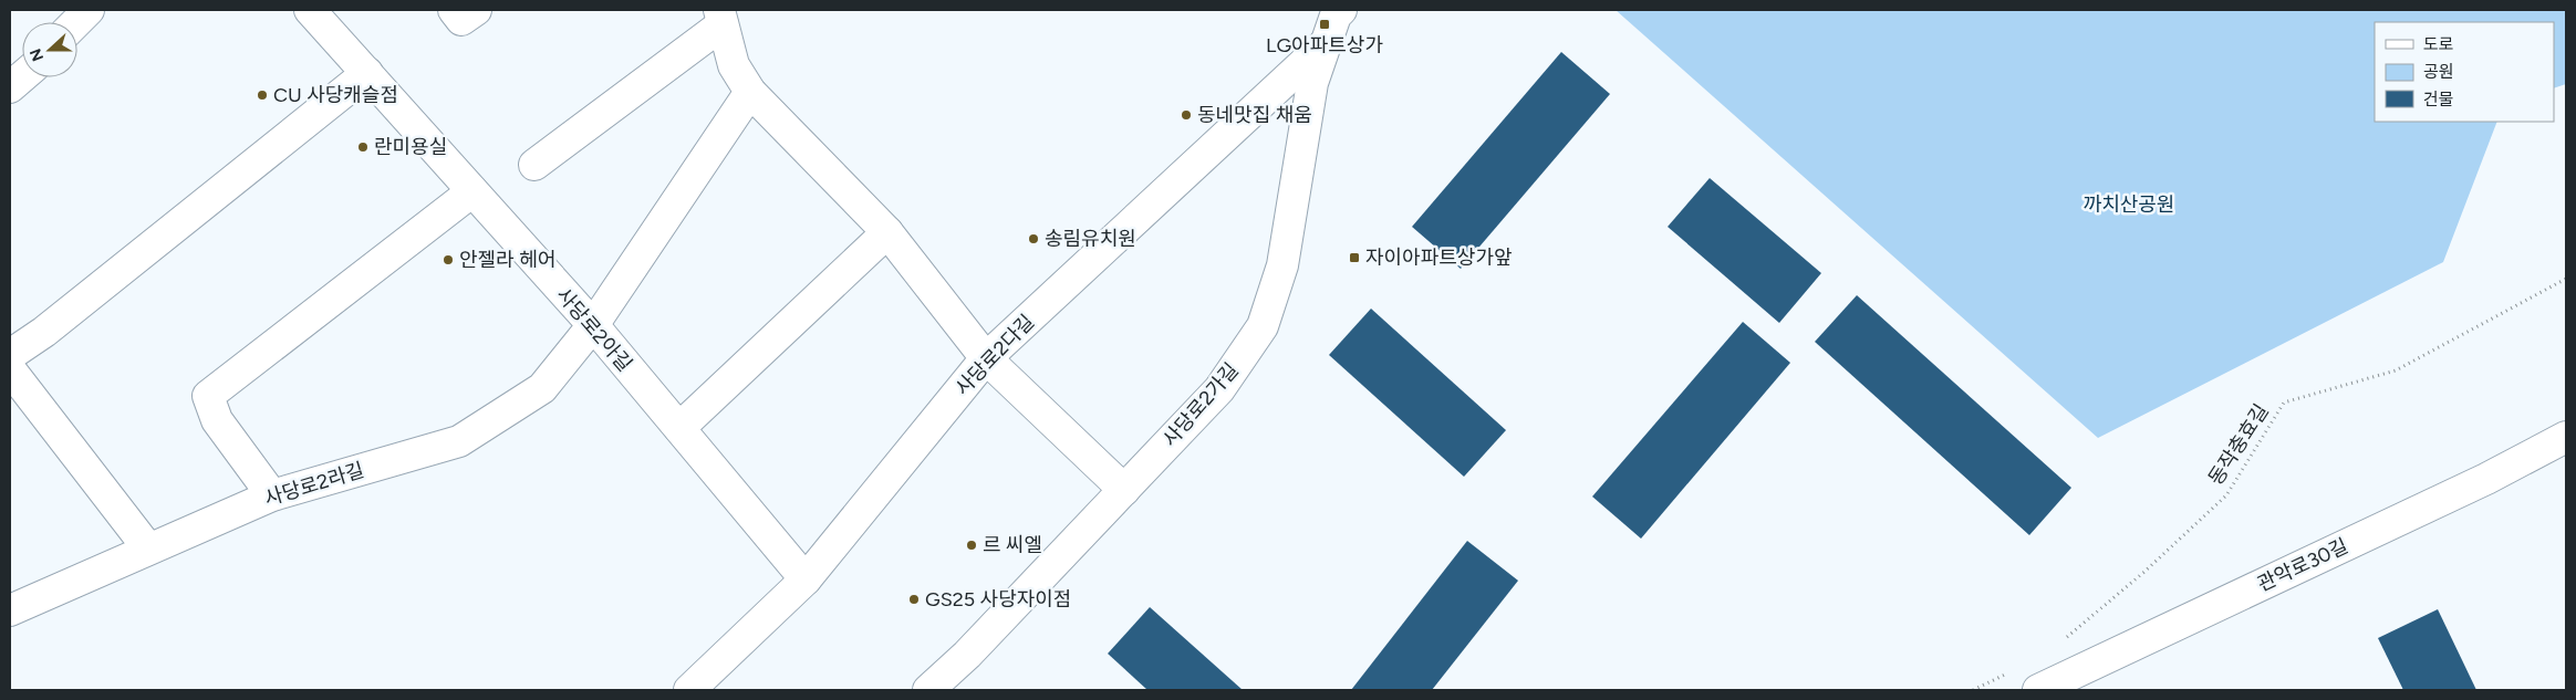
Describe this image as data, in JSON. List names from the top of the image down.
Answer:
{
  "streets": {
    "street": [
      "사당로2아길",
      "사당로2다길",
      "사당로2가길",
      "사당로2라길",
      "관악로30길"
    ],
    "path": ["동작충효길"]
  },
  "crossings": [
    ["사당로2아길", "사당로2다길"],
    ["사당로2아길", "사당로2라길"],
    ["사당로2다길", "사당로2가길"]
  ],
  "parks": ["까치산공원"],
  "places": {
    "transit": ["LG아파트상가", "자이아파트상가앞"],
    "other": [
      "CU 사당캐슬점",
      "동네맛집 채움",
      "란미용실",
      "송림유치원",
      "안젤라 헤어",
      "르 씨엘",
      "GS25 사당자이점"
    ]
  },
  "legend": ["도로", "공원", "건물"],
  "north": "left"
}
